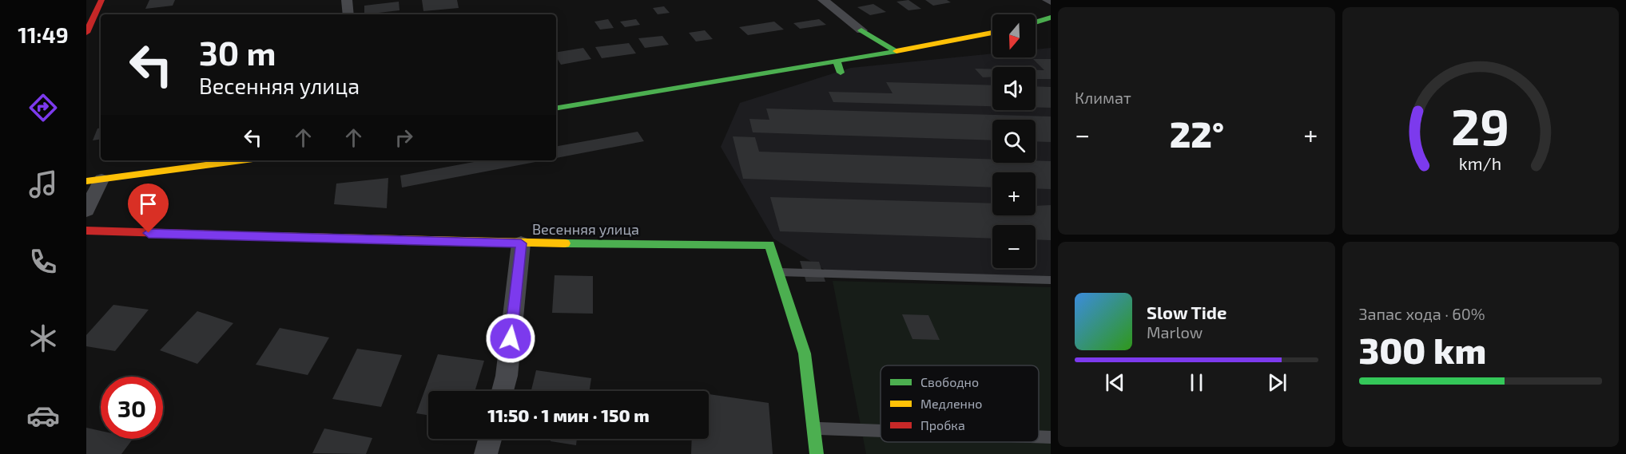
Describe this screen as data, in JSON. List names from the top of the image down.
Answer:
{
  "streets": {
    "street": ["Весенняя улица"]
  },
  "legend": ["Свободно", "Медленно", "Пробка"],
  "north": "bottom",
  "page": {
    "tabs": "11:49",
    "tile": [
      "Климат",
      ["Запас хода · 60%", "300 km"]
    ],
    "map_buttons": ["+", "−"],
    "turn": ["30 m", "Весенняя улица"],
    "heat": ["−", "22°", "+"],
    "song": ["Slow Tide", "Marlow"],
    "limit": "30",
    "trip": "11:50 · 1 мин · 150 m",
    "gauge": ["29", "km/h"]
  }
}
